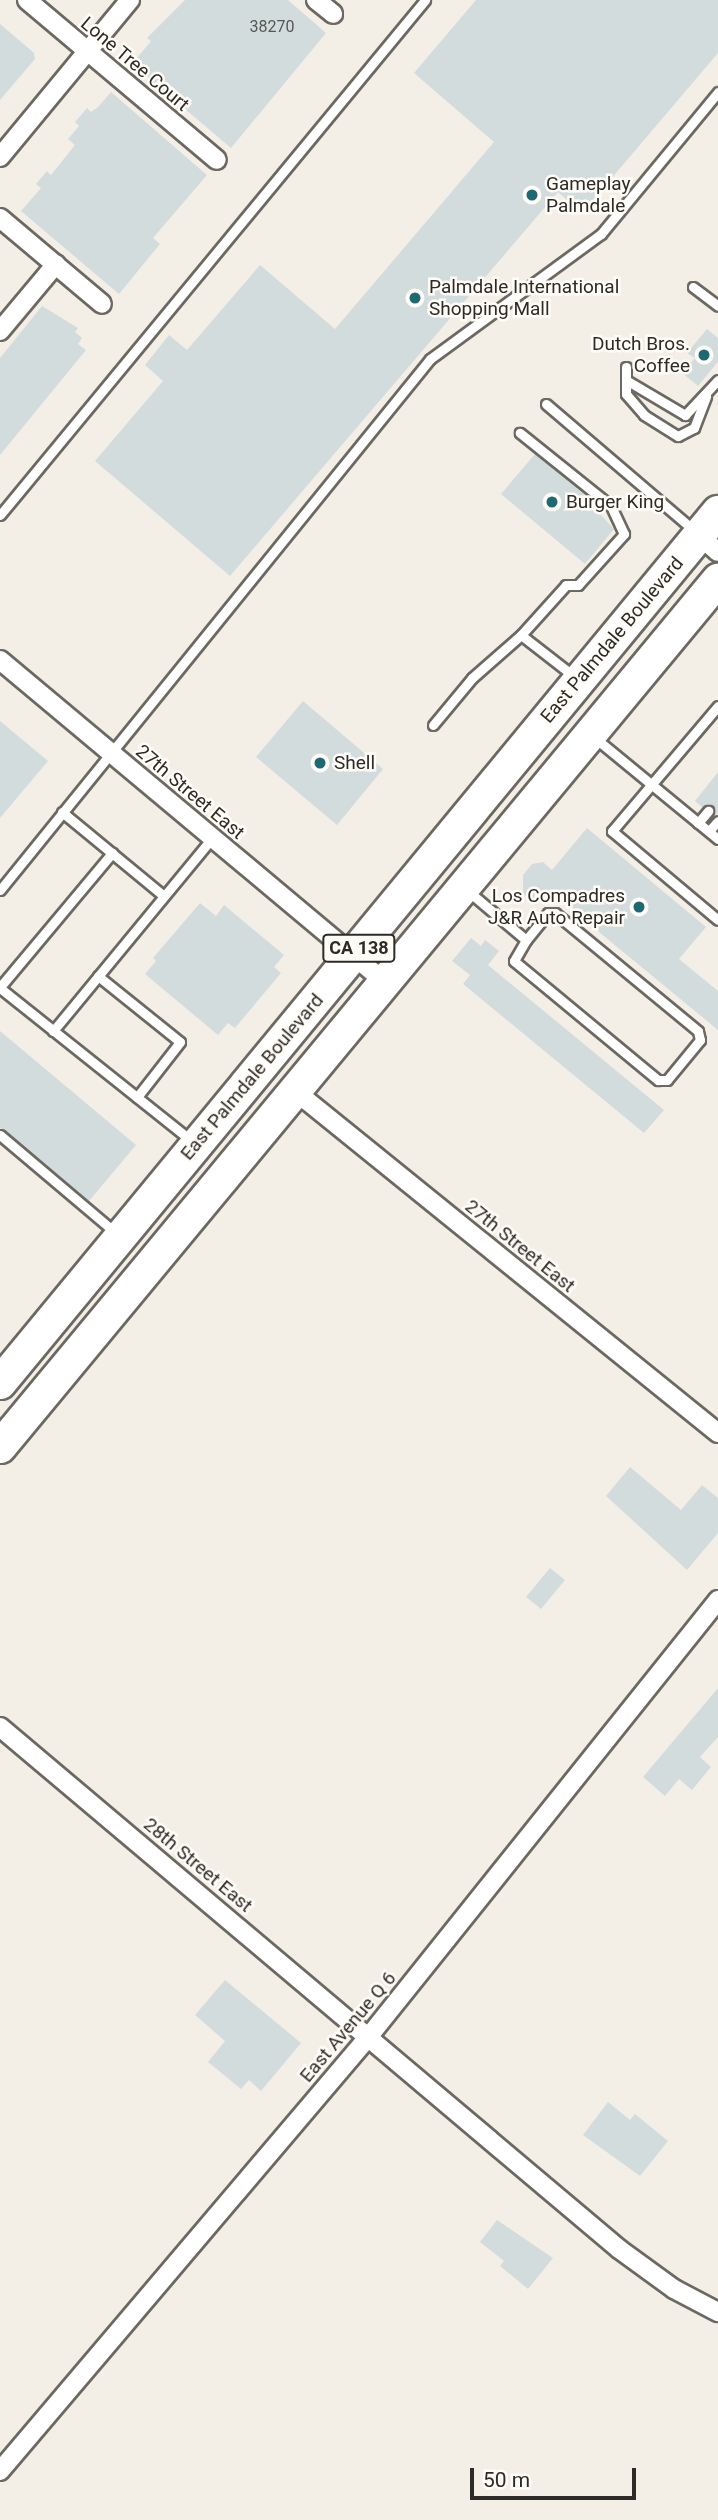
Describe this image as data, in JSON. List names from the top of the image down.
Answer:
{
  "streets": {
    "highway": ["East Palmdale Boulevard", "CA 138"],
    "street": [
      "Lone Tree Court",
      "27th Street East",
      "28th Street East",
      "East Avenue Q 6"
    ]
  },
  "crossings": [
    ["East Palmdale Boulevard", "27th Street East"],
    ["27th Street East", "CA 138"],
    ["28th Street East", "East Avenue Q 6"]
  ],
  "places": [
    "Gameplay Palmdale",
    "Palmdale International Shopping Mall",
    "Dutch Bros. Coffee",
    "Burger King",
    "Shell",
    "Los Compadres J&R Auto Repair"
  ],
  "house_numbers": ["38270"],
  "scale_bar": "50 m"
}
